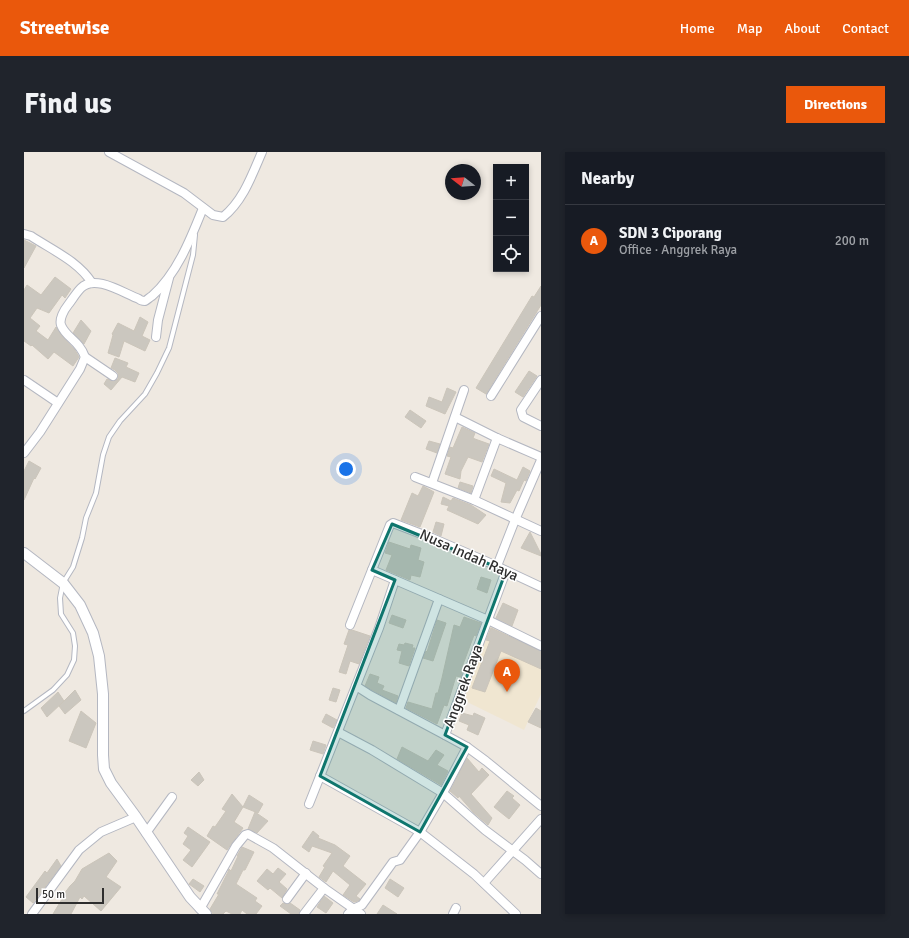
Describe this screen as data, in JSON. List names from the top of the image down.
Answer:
{
  "streets": {
    "street": ["Nusa Indah Raya", "Anggrek Raya"]
  },
  "crossings": [
    ["Nusa Indah Raya", "Anggrek Raya"]
  ],
  "scale_bar": "50 m",
  "north": "left",
  "page": {
    "header": "Streetwise",
    "nav": [
      "Home",
      "Map",
      "About",
      "Contact"
    ],
    "buttons": "Directions",
    "title": "Find us",
    "heading": "Nearby",
    "map_buttons": ["+", "−"],
    "list": [
      {
        "mark": "A",
        "name": "SDN 3 Ciporang",
        "note": "Office · Anggrek Raya",
        "value": "200 m"
      }
    ],
    "pins": "A",
    "scale": "50 m"
  }
}
